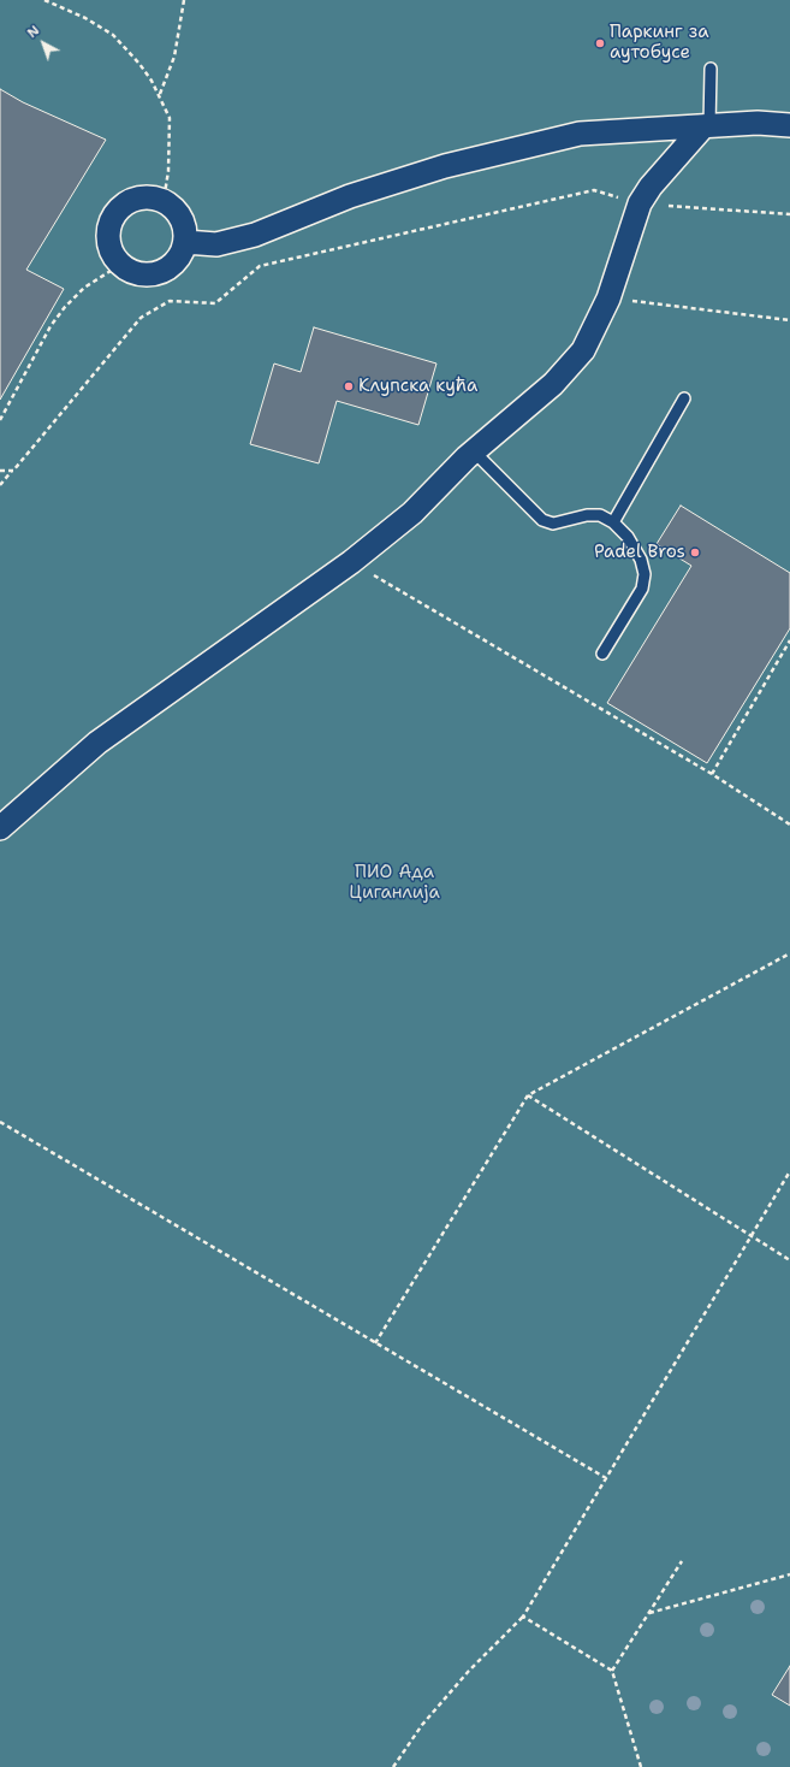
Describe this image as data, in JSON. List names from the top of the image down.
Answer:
{
  "parks": ["ПИО Ада Циганлија"],
  "places": ["Паркинг за аутобусе", "Клупска кућа", "Padel Bros"],
  "north": "top left"
}
